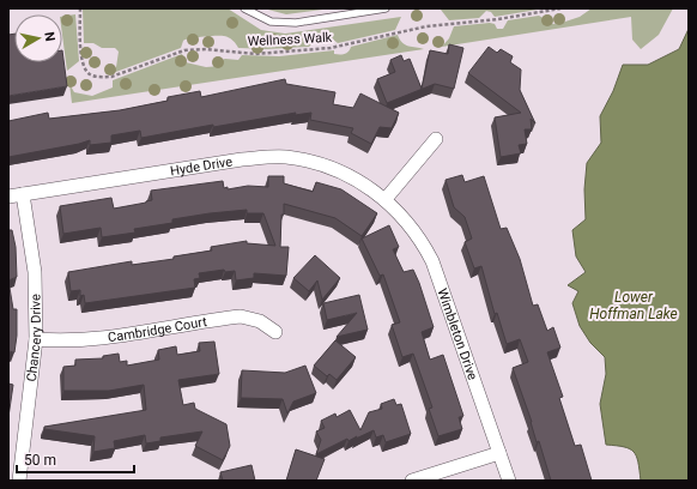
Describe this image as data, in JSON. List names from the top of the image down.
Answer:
{
  "streets": {
    "street": [
      "Hyde Drive",
      "Cambridge Court",
      "Wimbleton Drive",
      "Chancery Drive"
    ],
    "path": ["Wellness Walk"]
  },
  "crossings": [
    ["Hyde Drive", "Wimbleton Drive"],
    ["Hyde Drive", "Chancery Drive"],
    ["Cambridge Court", "Chancery Drive"]
  ],
  "water": ["Lower Hoffman Lake"],
  "scale_bar": "50 m",
  "north": "right"
}
